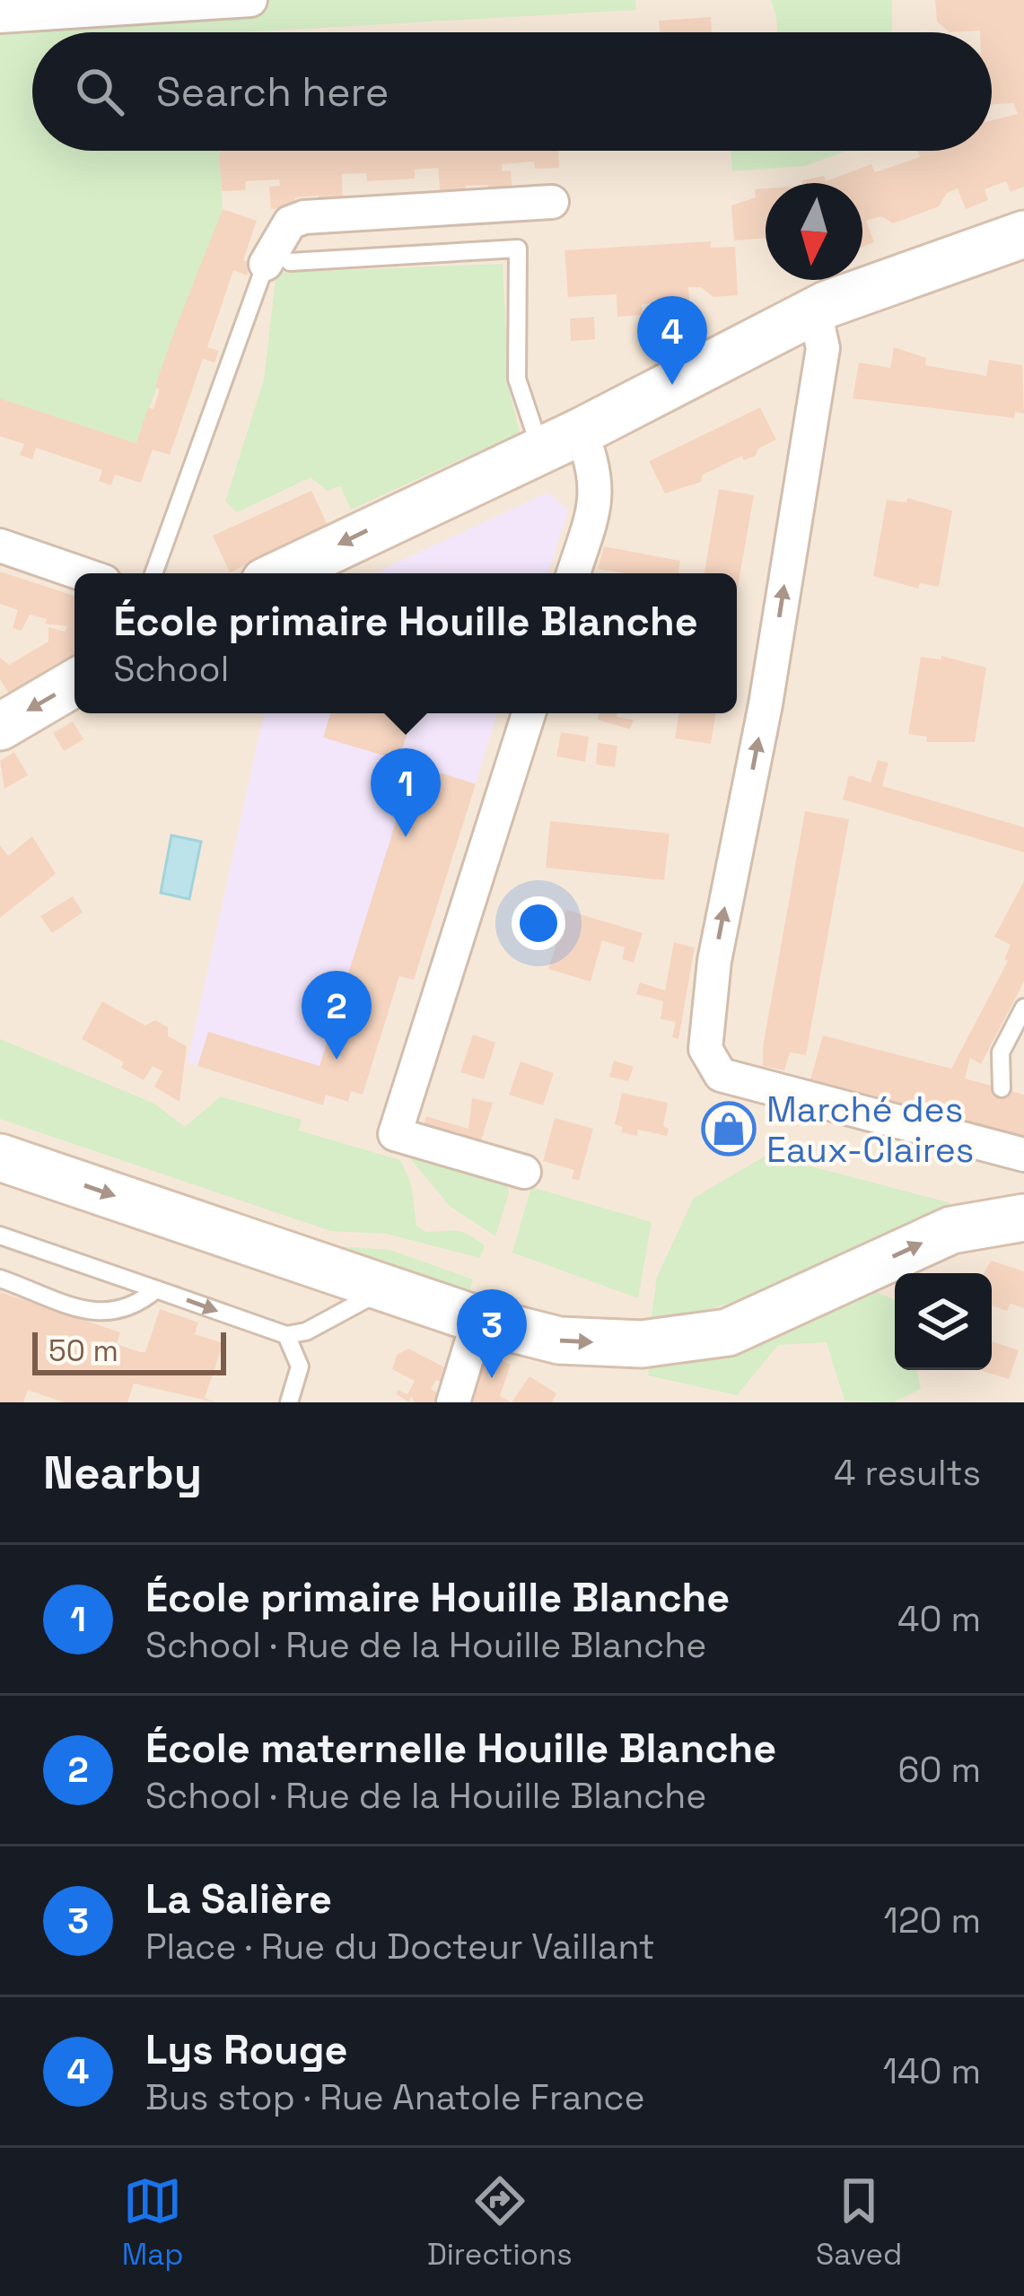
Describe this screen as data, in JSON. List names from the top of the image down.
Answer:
{
  "places": {
    "shop": ["Marché des Eaux-Claires"]
  },
  "scale_bar": "50 m",
  "north": "bottom",
  "page": {
    "search": "Search here",
    "pins": [
      "4",
      "1",
      "2",
      "3"
    ],
    "popup": ["École primaire Houille Blanche", "School"],
    "scale": "50 m",
    "heading": ["Nearby", "4 results"],
    "list": [
      {
        "mark": "1",
        "name": "École primaire Houille Blanche",
        "note": "School · Rue de la Houille Blanche",
        "value": "40 m"
      },
      {
        "mark": "2",
        "name": "École maternelle Houille Blanche",
        "note": "School · Rue de la Houille Blanche",
        "value": "60 m"
      },
      {
        "mark": "3",
        "name": "La Salière",
        "note": "Place · Rue du Docteur Vaillant",
        "value": "120 m"
      },
      {
        "mark": "4",
        "name": "Lys Rouge",
        "note": "Bus stop · Rue Anatole France",
        "value": "140 m"
      }
    ],
    "nav": ["Map", "Directions", "Saved"]
  }
}
